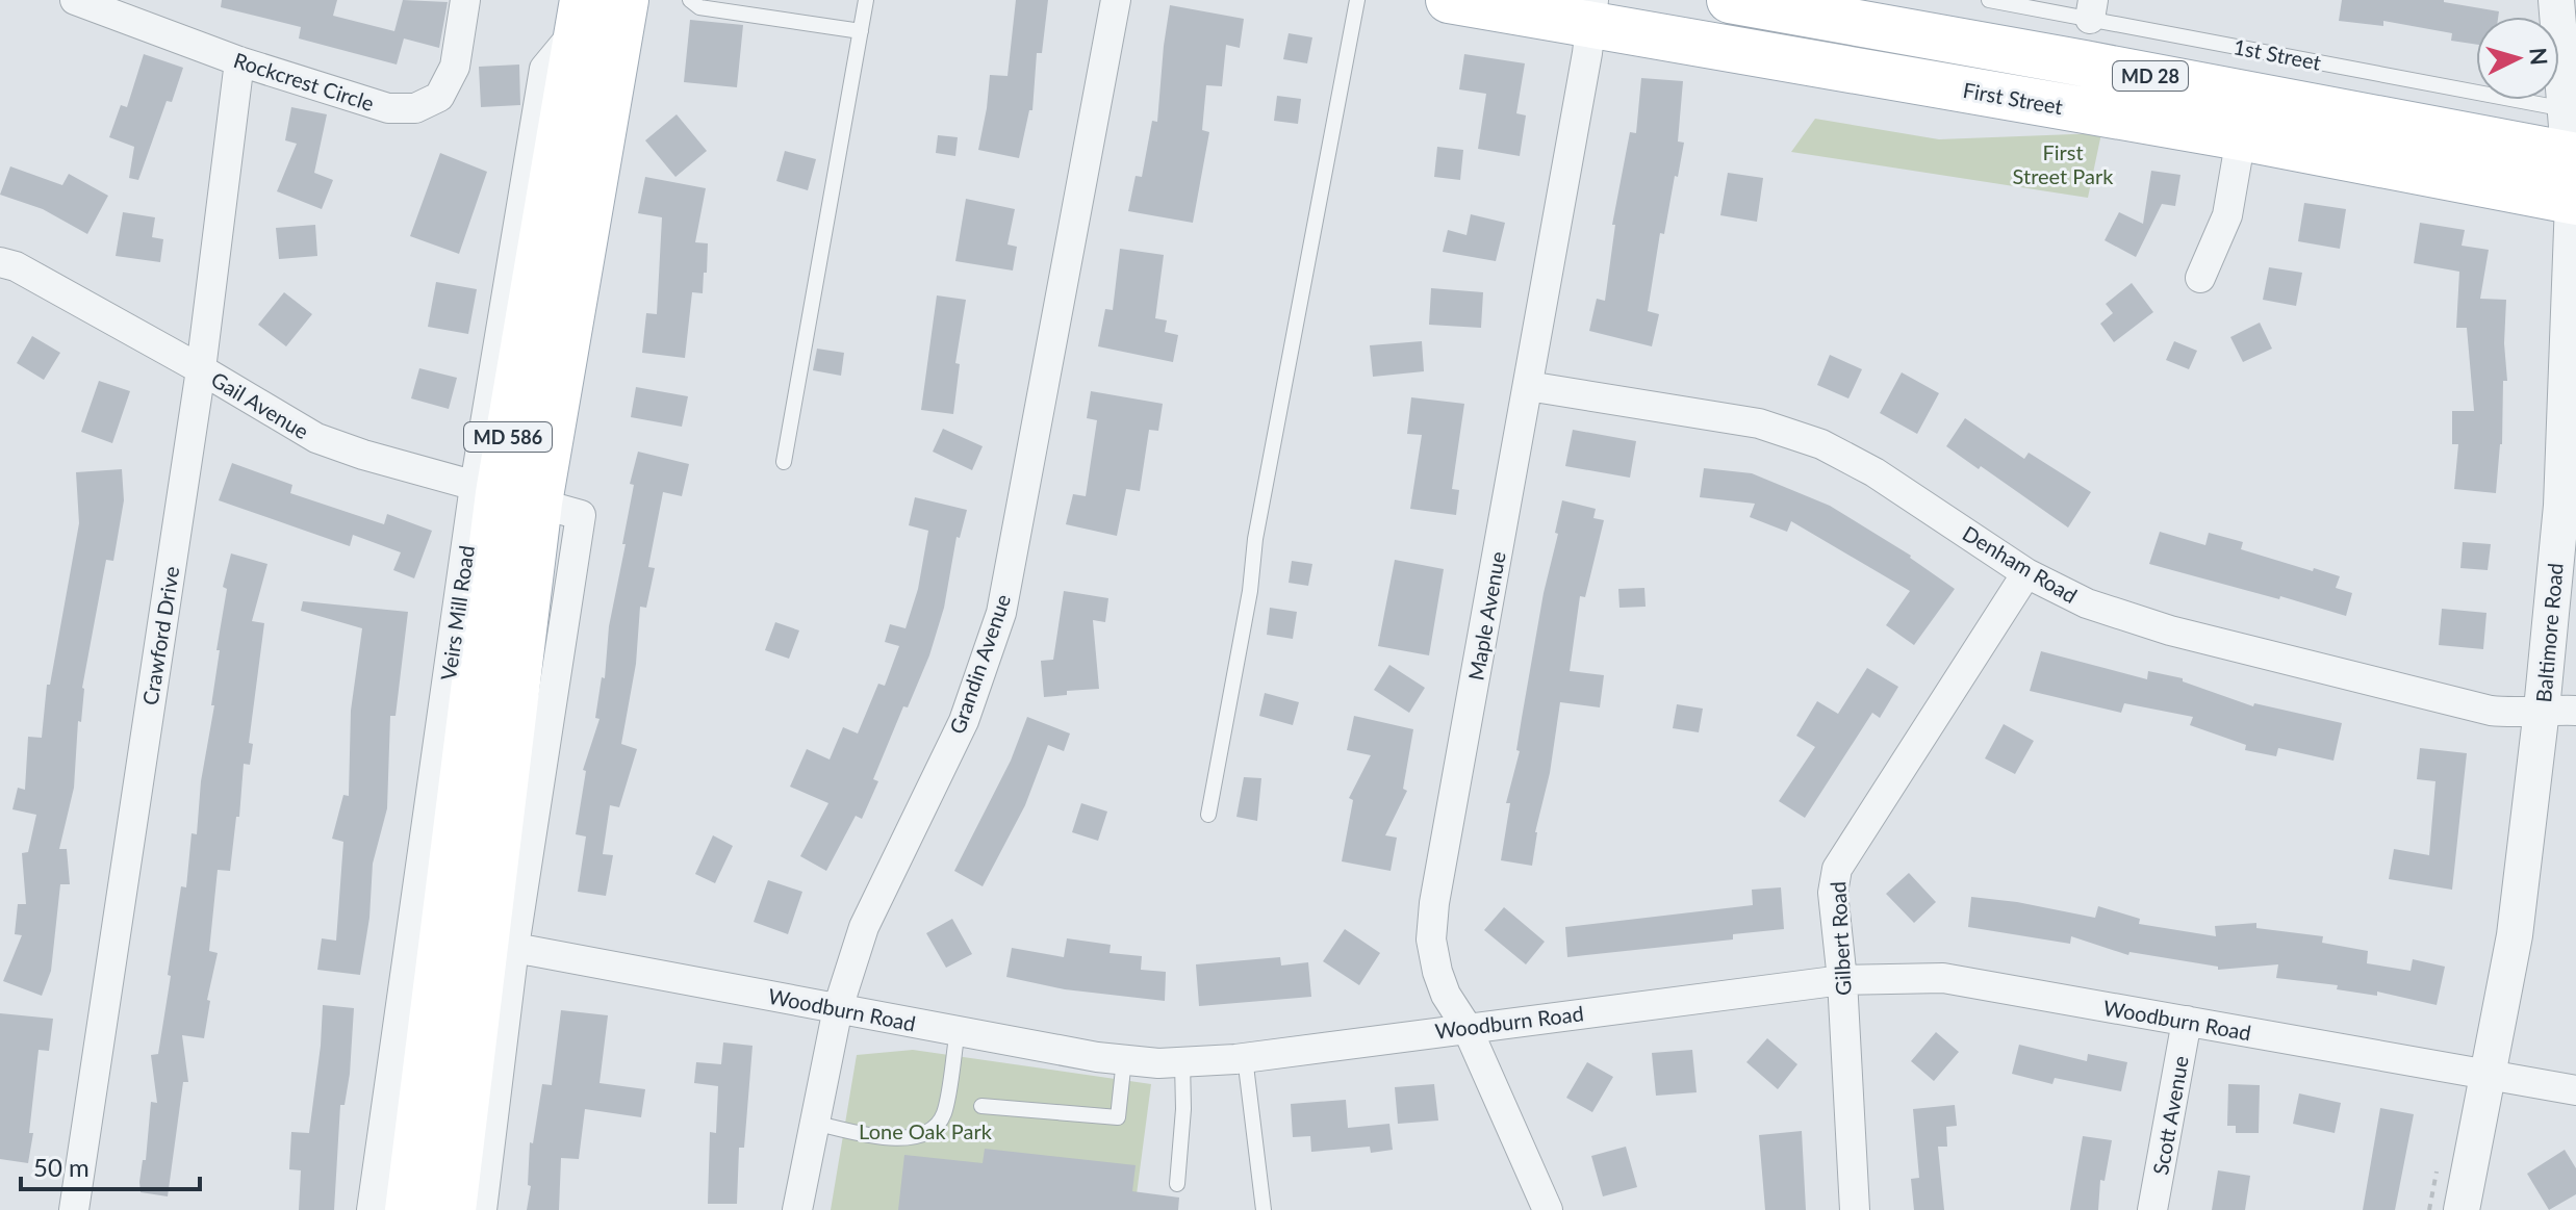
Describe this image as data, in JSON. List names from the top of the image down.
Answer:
{
  "streets": {
    "main road": [
      "MD 28",
      "First Street",
      "MD 586",
      "Veirs Mill Road"
    ],
    "street": [
      "Rockcrest Circle",
      "Gail Avenue",
      "Denham Road",
      "Maple Avenue",
      "Baltimore Road",
      "Crawford Drive",
      "Grandin Avenue",
      "Gilbert Road",
      "Woodburn Road",
      "Scott Avenue"
    ],
    "lane": ["1st Street"]
  },
  "crossings": [
    ["1st Street", "Baltimore Road"],
    ["MD 28", "Baltimore Road"],
    ["Rockcrest Circle", "Crawford Drive"],
    ["First Street", "Maple Avenue"],
    ["First Street", "Baltimore Road"],
    ["Gail Avenue", "Veirs Mill Road"],
    ["Gail Avenue", "Crawford Drive"],
    ["Denham Road", "Maple Avenue"],
    ["Denham Road", "Baltimore Road"],
    ["Denham Road", "Gilbert Road"],
    ["Veirs Mill Road", "Woodburn Road"],
    ["Maple Avenue", "Woodburn Road"],
    ["Baltimore Road", "Woodburn Road"],
    ["Grandin Avenue", "Woodburn Road"],
    ["Gilbert Road", "Woodburn Road"],
    ["Woodburn Road", "Scott Avenue"]
  ],
  "parks": ["First Street Park", "Lone Oak Park"],
  "scale_bar": "50 m",
  "north": "right"
}
